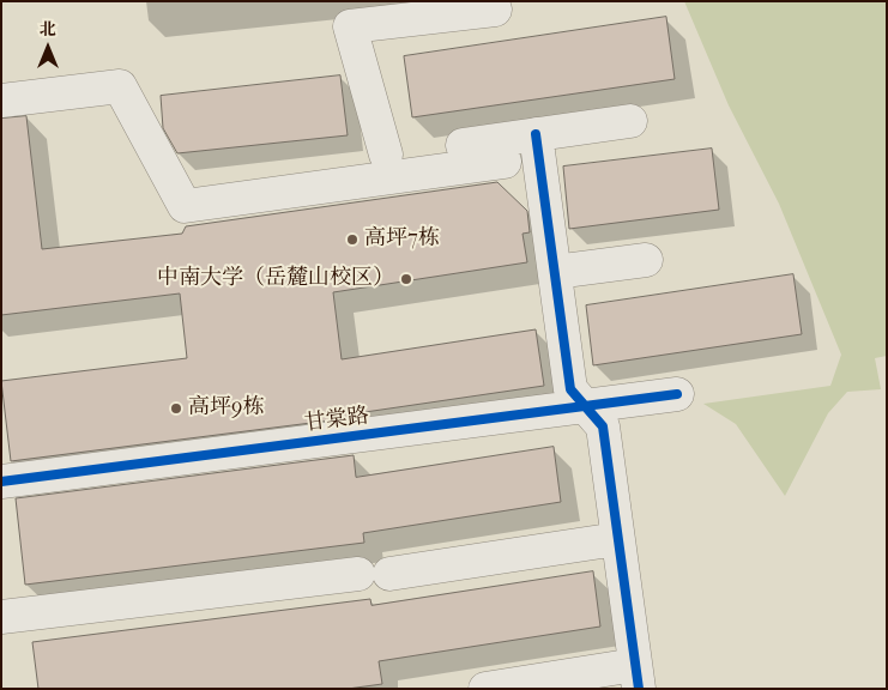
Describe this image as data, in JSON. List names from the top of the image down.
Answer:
{
  "streets": {
    "street": ["甘棠路"]
  },
  "places": ["高坪7栋", "中南大学（岳麓山校区）", "高坪9栋"],
  "north": "top"
}
